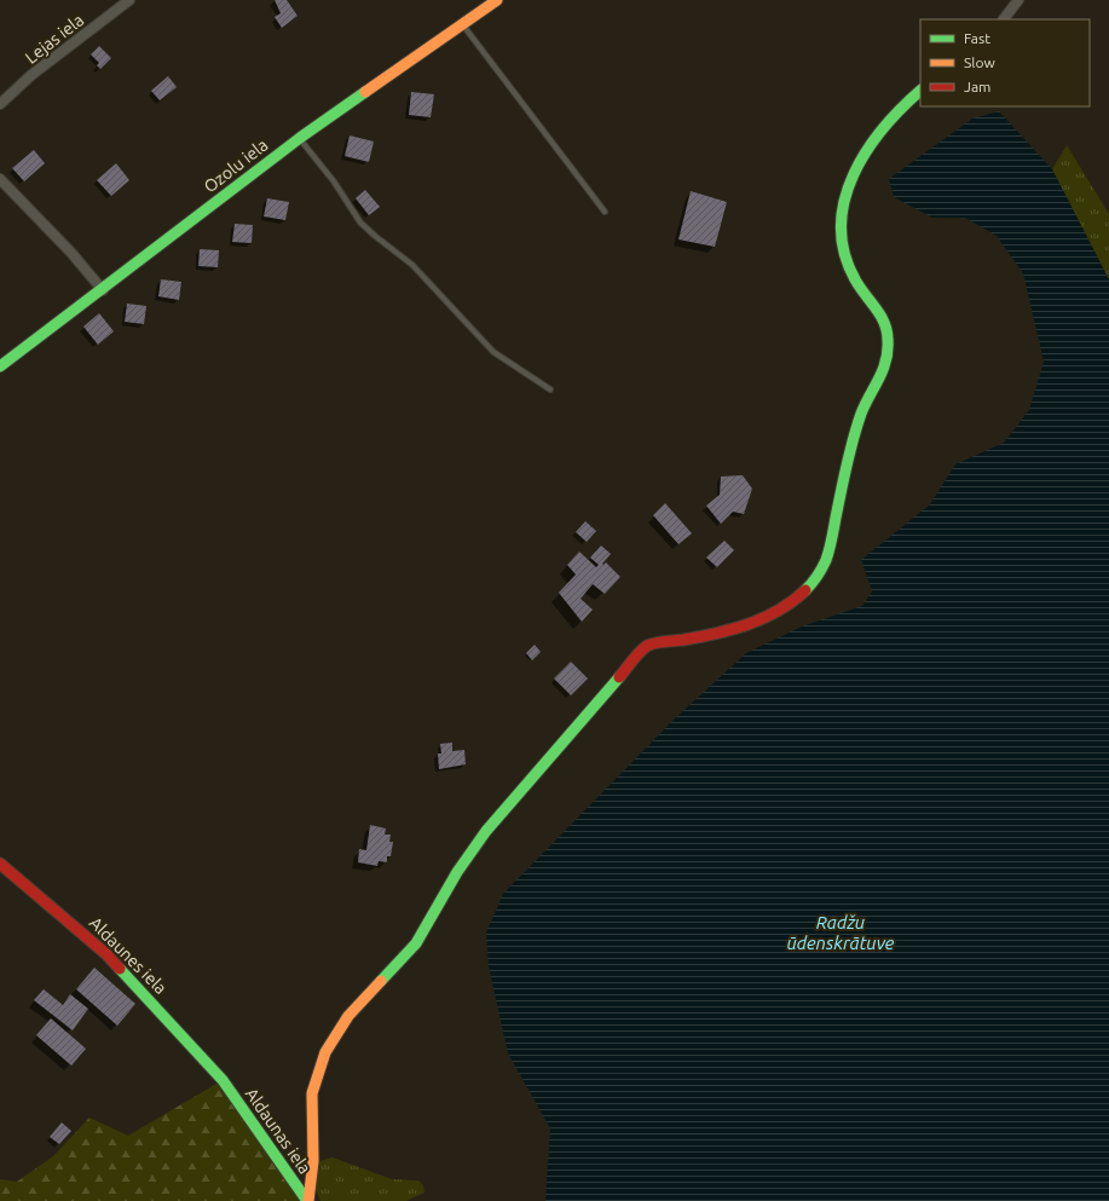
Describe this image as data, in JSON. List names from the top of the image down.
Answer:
{
  "streets": {
    "street": [
      "Lejas iela",
      "Ozolu iela",
      "Aldaunes iela",
      "Aldaunas iela"
    ]
  },
  "crossings": [
    ["Aldaunes iela", "Aldaunas iela"]
  ],
  "water": ["Radžu ūdenskrātuve"],
  "legend": ["Fast", "Slow", "Jam"]
}
